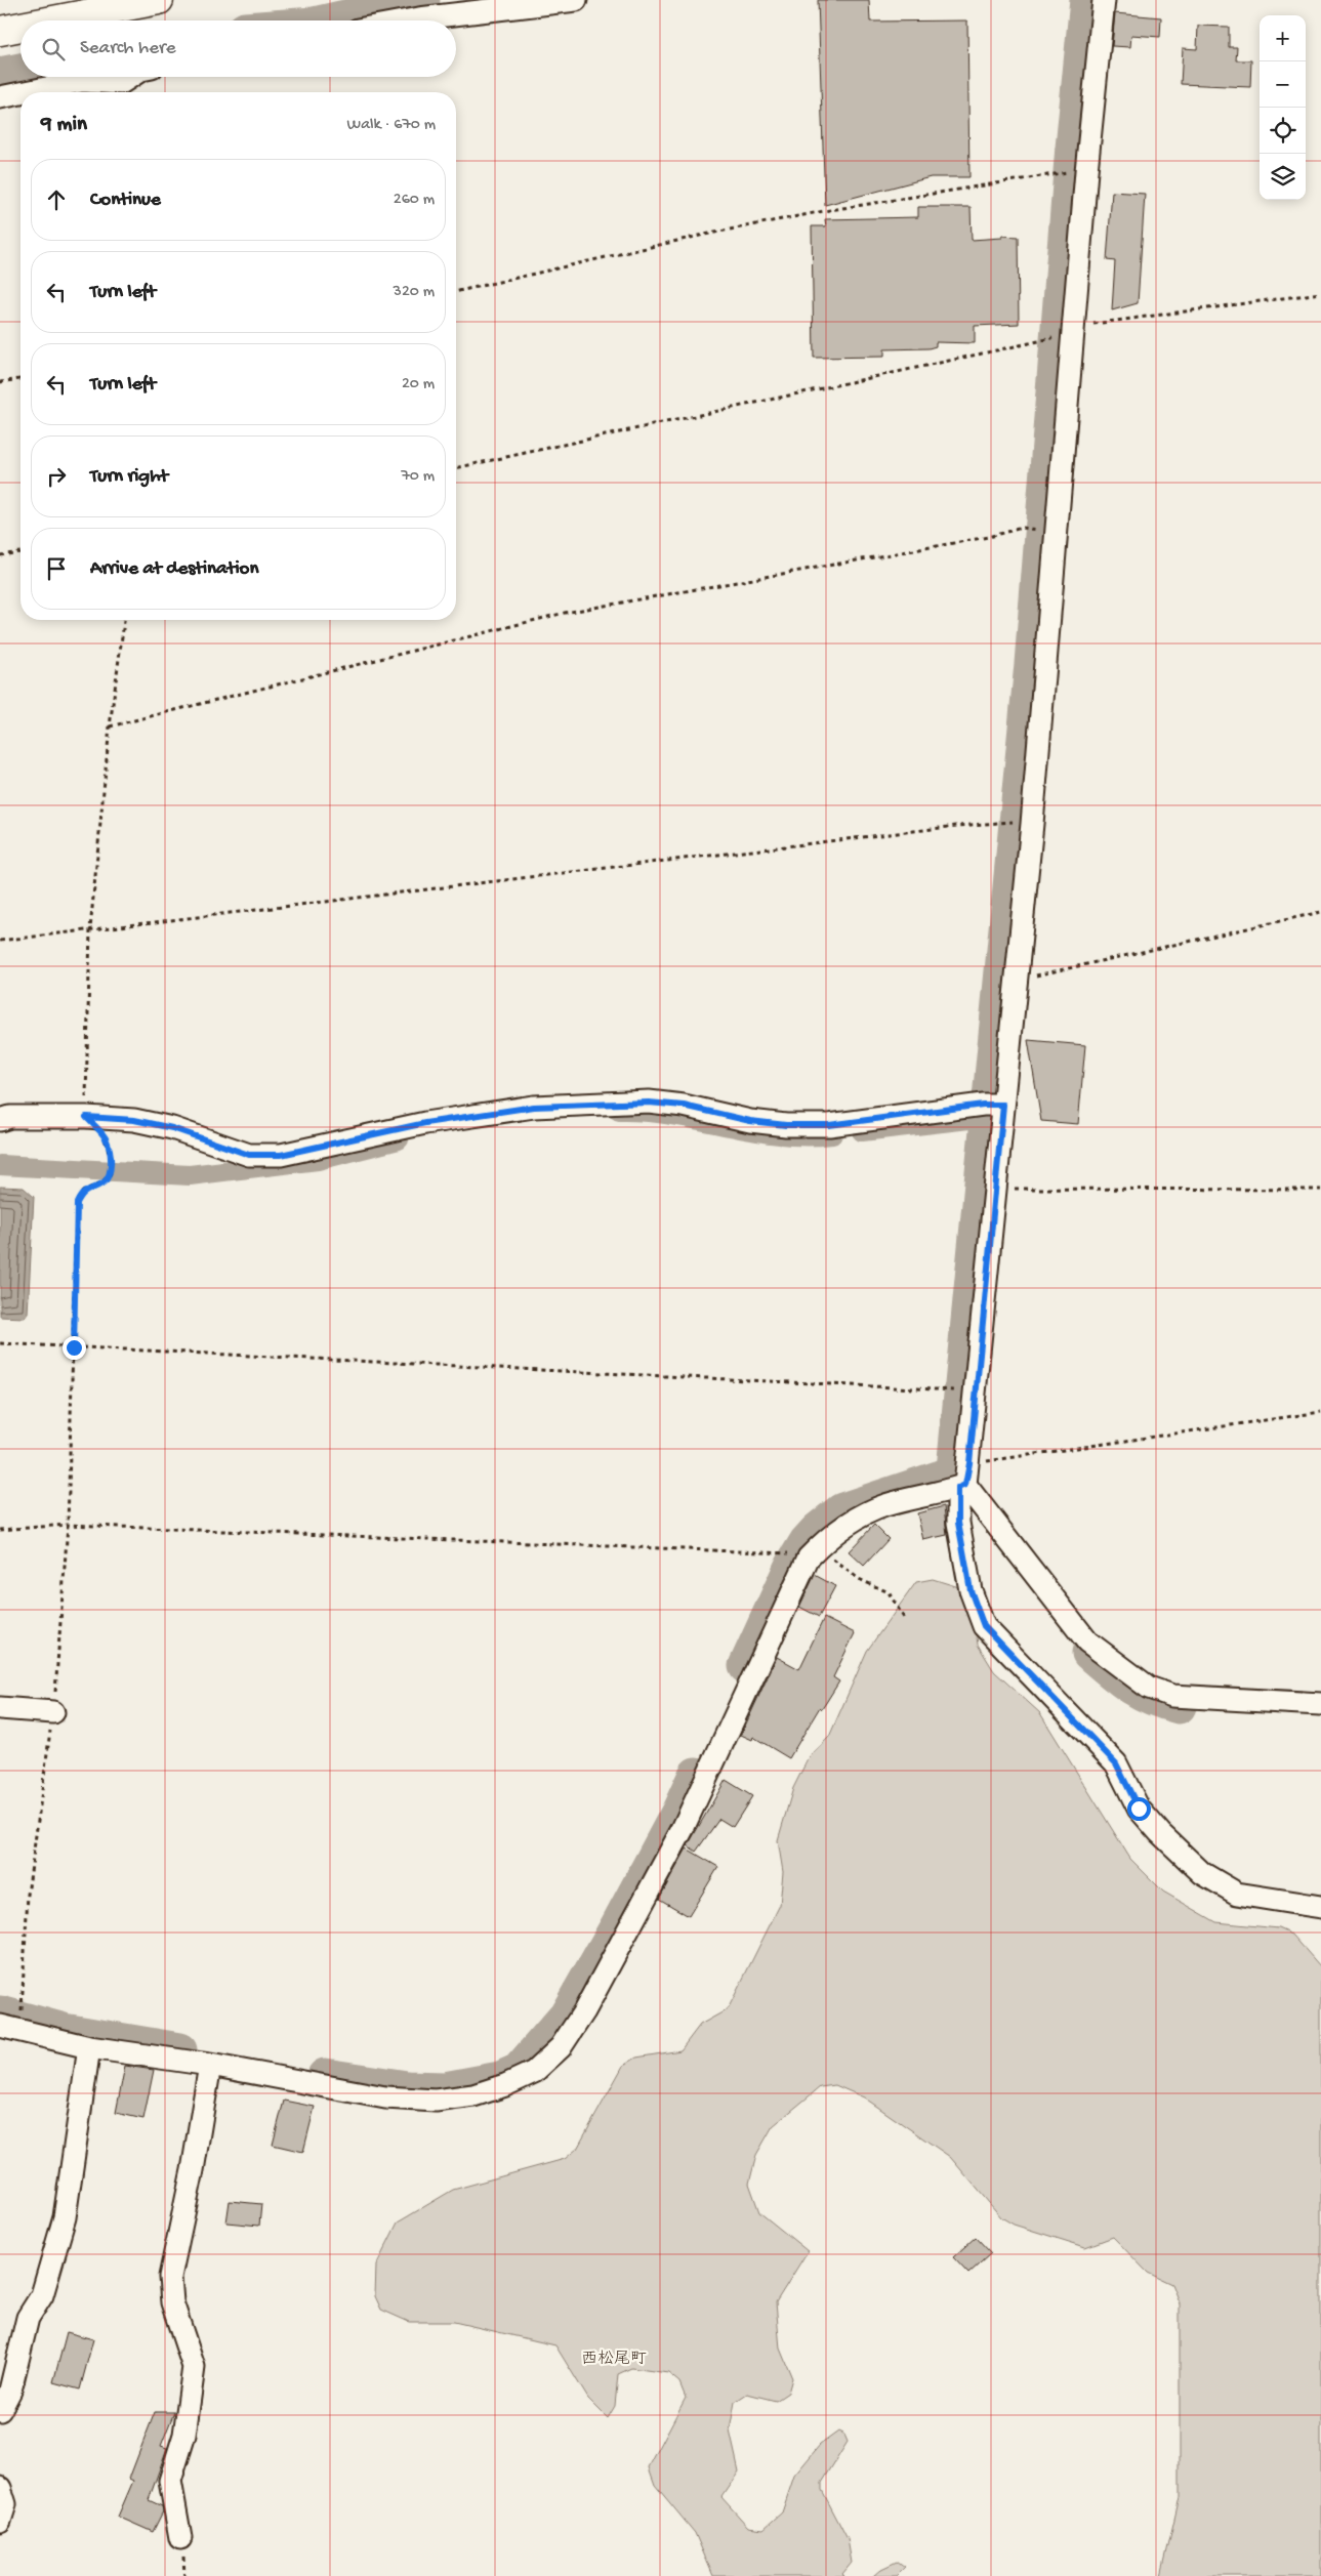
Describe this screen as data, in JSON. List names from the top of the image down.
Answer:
{
  "districts": ["西松尾町"],
  "page": {
    "map_buttons": ["+", "−"],
    "search": "Search here",
    "heading": ["9 min", "Walk · 670 m"],
    "list": [
      ["Continue", "260 m"],
      ["Turn left", "320 m"],
      ["Turn left", "20 m"],
      ["Turn right", "70 m"],
      "Arrive at destination"
    ]
  }
}
